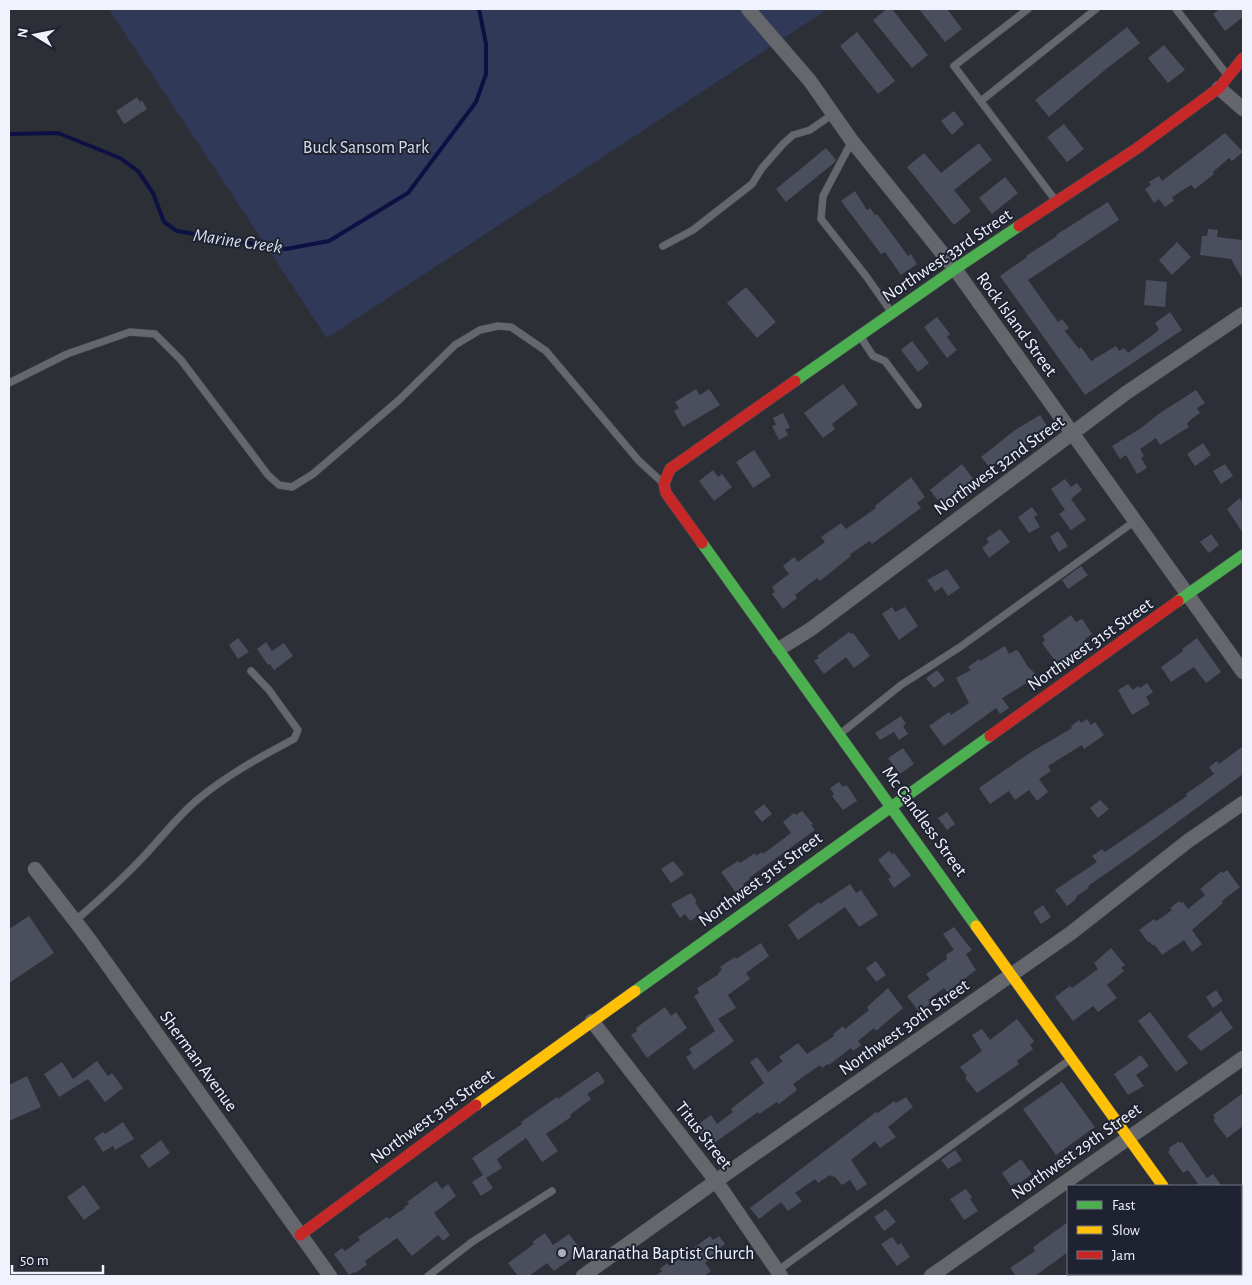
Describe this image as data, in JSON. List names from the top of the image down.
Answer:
{
  "streets": {
    "street": [
      "Northwest 33rd Street",
      "Rock Island Street",
      "Northwest 32nd Street",
      "Northwest 31st Street",
      "Mc Candless Street",
      "Northwest 30th Street",
      "Sherman Avenue",
      "Titus Street",
      "Northwest 29th Street"
    ]
  },
  "crossings": [
    ["Northwest 33rd Street", "Rock Island Street"],
    ["Northwest 33rd Street", "Mc Candless Street"],
    ["Rock Island Street", "Northwest 32nd Street"],
    ["Rock Island Street", "Northwest 31st Street"],
    ["Northwest 32nd Street", "Mc Candless Street"],
    ["Northwest 31st Street", "Mc Candless Street"],
    ["Northwest 31st Street", "Sherman Avenue"],
    ["Northwest 31st Street", "Titus Street"],
    ["Mc Candless Street", "Northwest 30th Street"],
    ["Mc Candless Street", "Northwest 29th Street"],
    ["Northwest 30th Street", "Titus Street"]
  ],
  "water": ["Marine Creek"],
  "parks": ["Buck Sansom Park"],
  "places": ["Maranatha Baptist Church"],
  "legend": ["Fast", "Slow", "Jam"],
  "scale_bar": "50 m",
  "north": "left"
}
